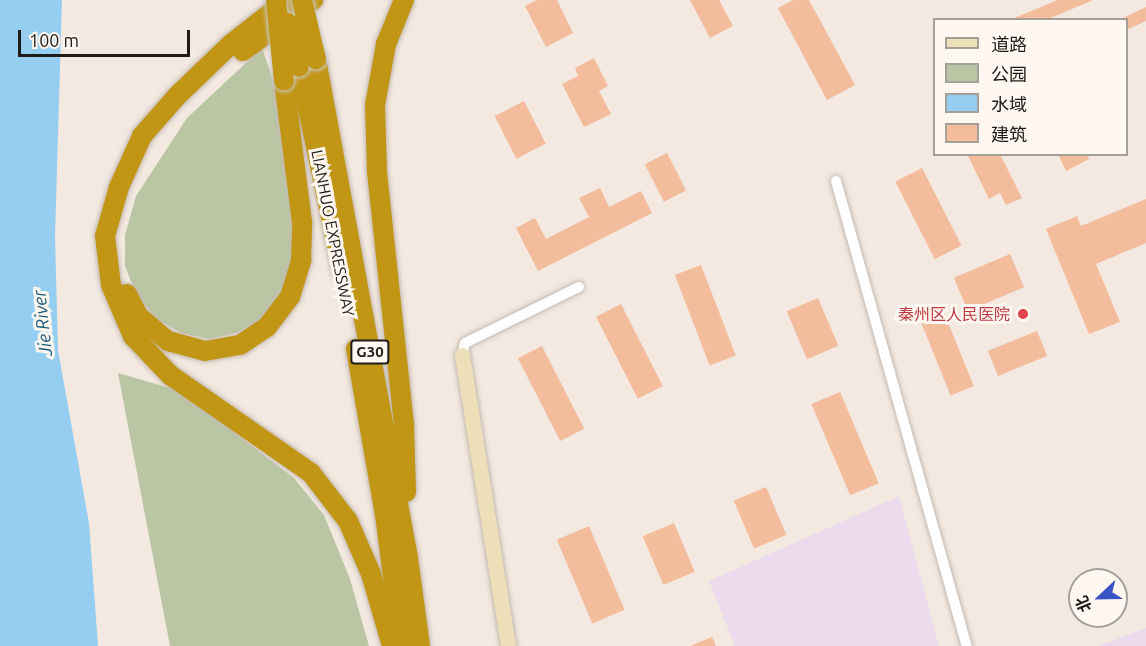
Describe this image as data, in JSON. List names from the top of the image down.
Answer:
{
  "streets": {
    "highway": ["LIANHUO EXPRESSWAY", "G30"]
  },
  "water": ["Jie River"],
  "places": ["秦州区人民医院"],
  "legend": [
    "道路",
    "公园",
    "水域",
    "建筑"
  ],
  "scale_bar": "100 m",
  "north": "left"
}
